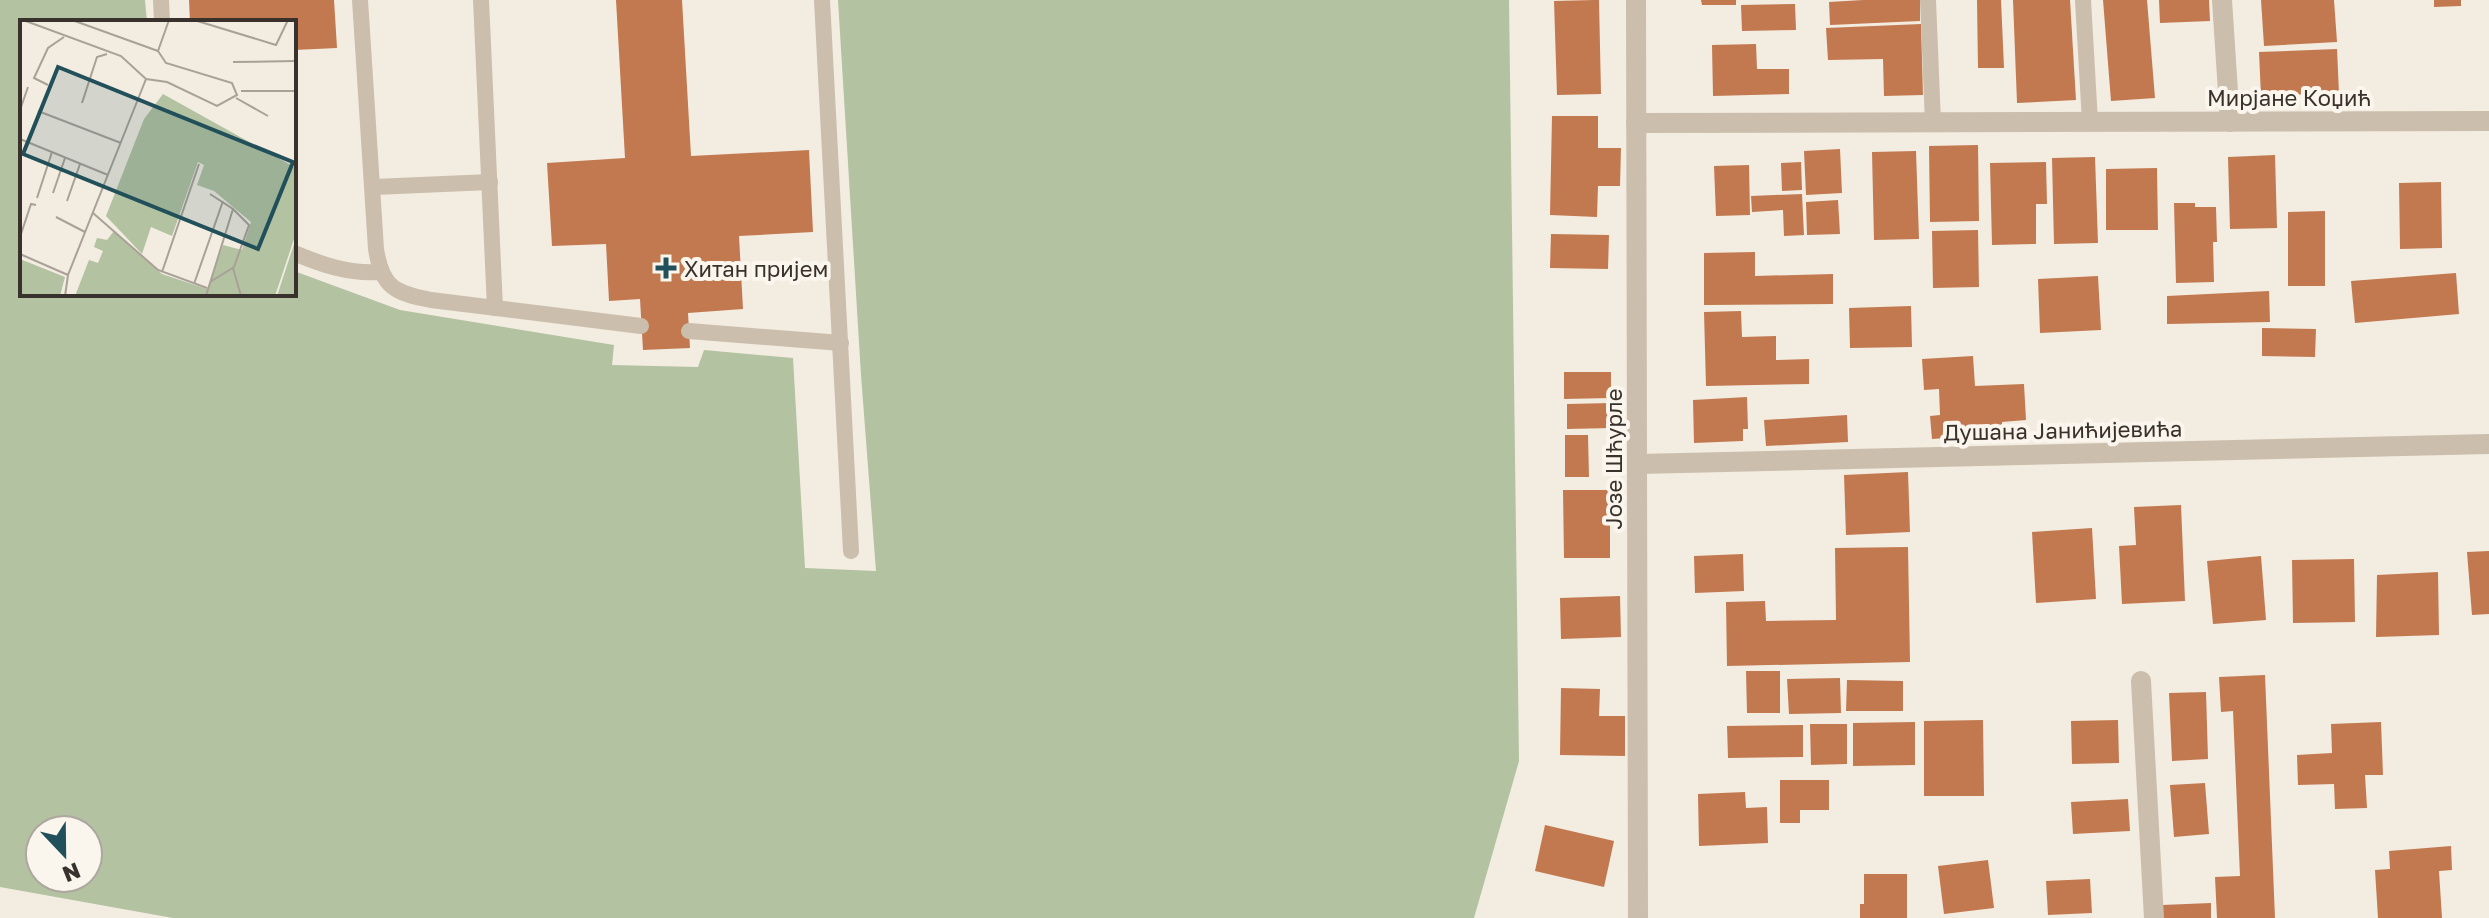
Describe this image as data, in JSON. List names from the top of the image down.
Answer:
{
  "streets": {
    "street": ["Мирјане Коџић", "Душана Јанићијевића", "Јозе Шћурле"]
  },
  "crossings": [
    ["Мирјане Коџић", "Јозе Шћурле"],
    ["Душана Јанићијевића", "Јозе Шћурле"]
  ],
  "places": {
    "health": ["Хитан пријем"]
  },
  "north": "bottom"
}
